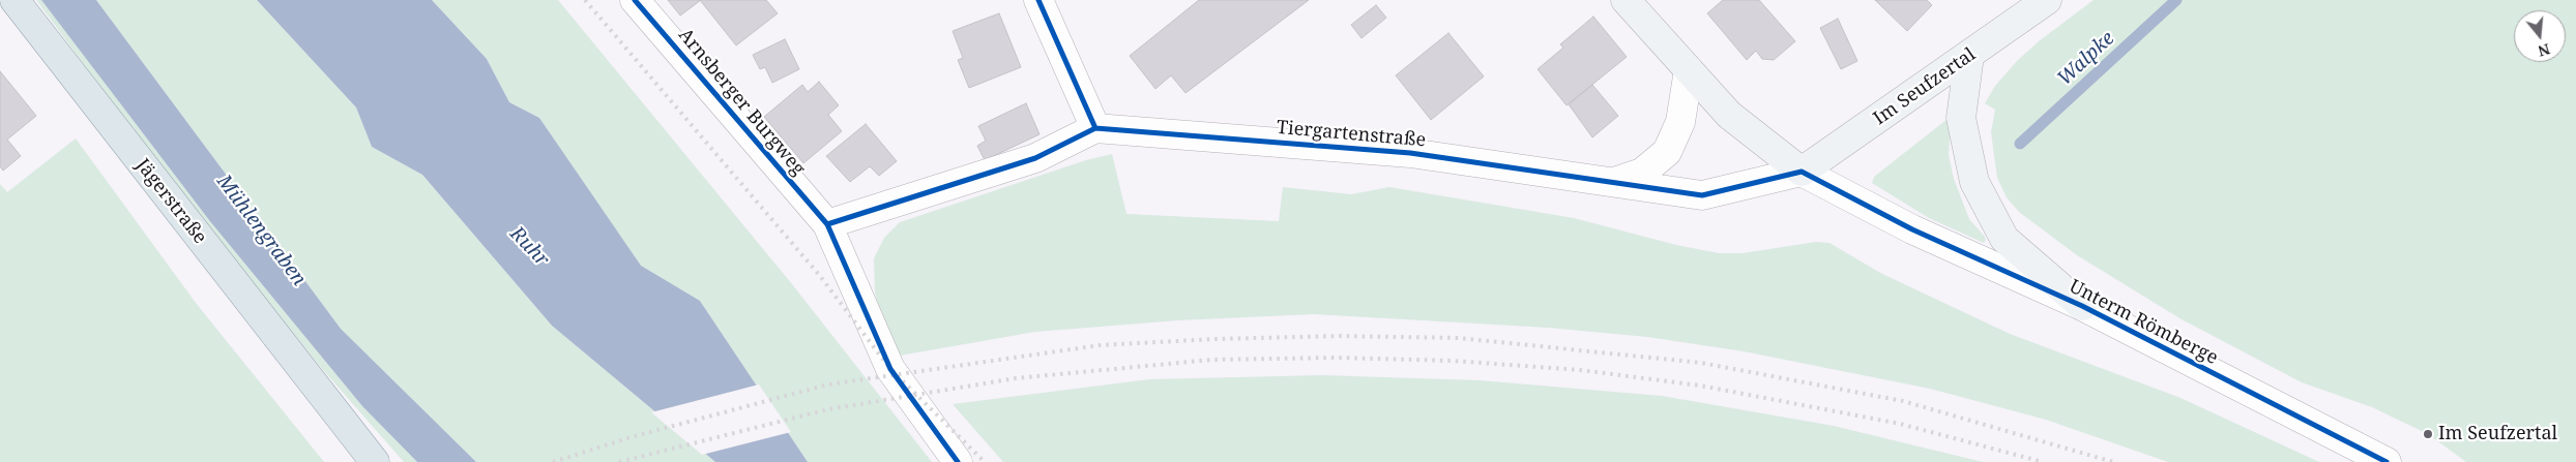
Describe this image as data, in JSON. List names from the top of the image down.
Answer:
{
  "streets": {
    "main road": ["Im Seufzertal", "Jägerstraße", "Unterm Römberge"],
    "street": ["Arnsberger Burgweg", "Tiergartenstraße"]
  },
  "crossings": [
    ["Im Seufzertal", "Tiergartenstraße"],
    ["Im Seufzertal", "Unterm Römberge"],
    ["Tiergartenstraße", "Unterm Römberge"]
  ],
  "water": ["Walpke", "Mühlengraben", "Ruhr"],
  "places": ["Im Seufzertal"],
  "north": "bottom"
}
